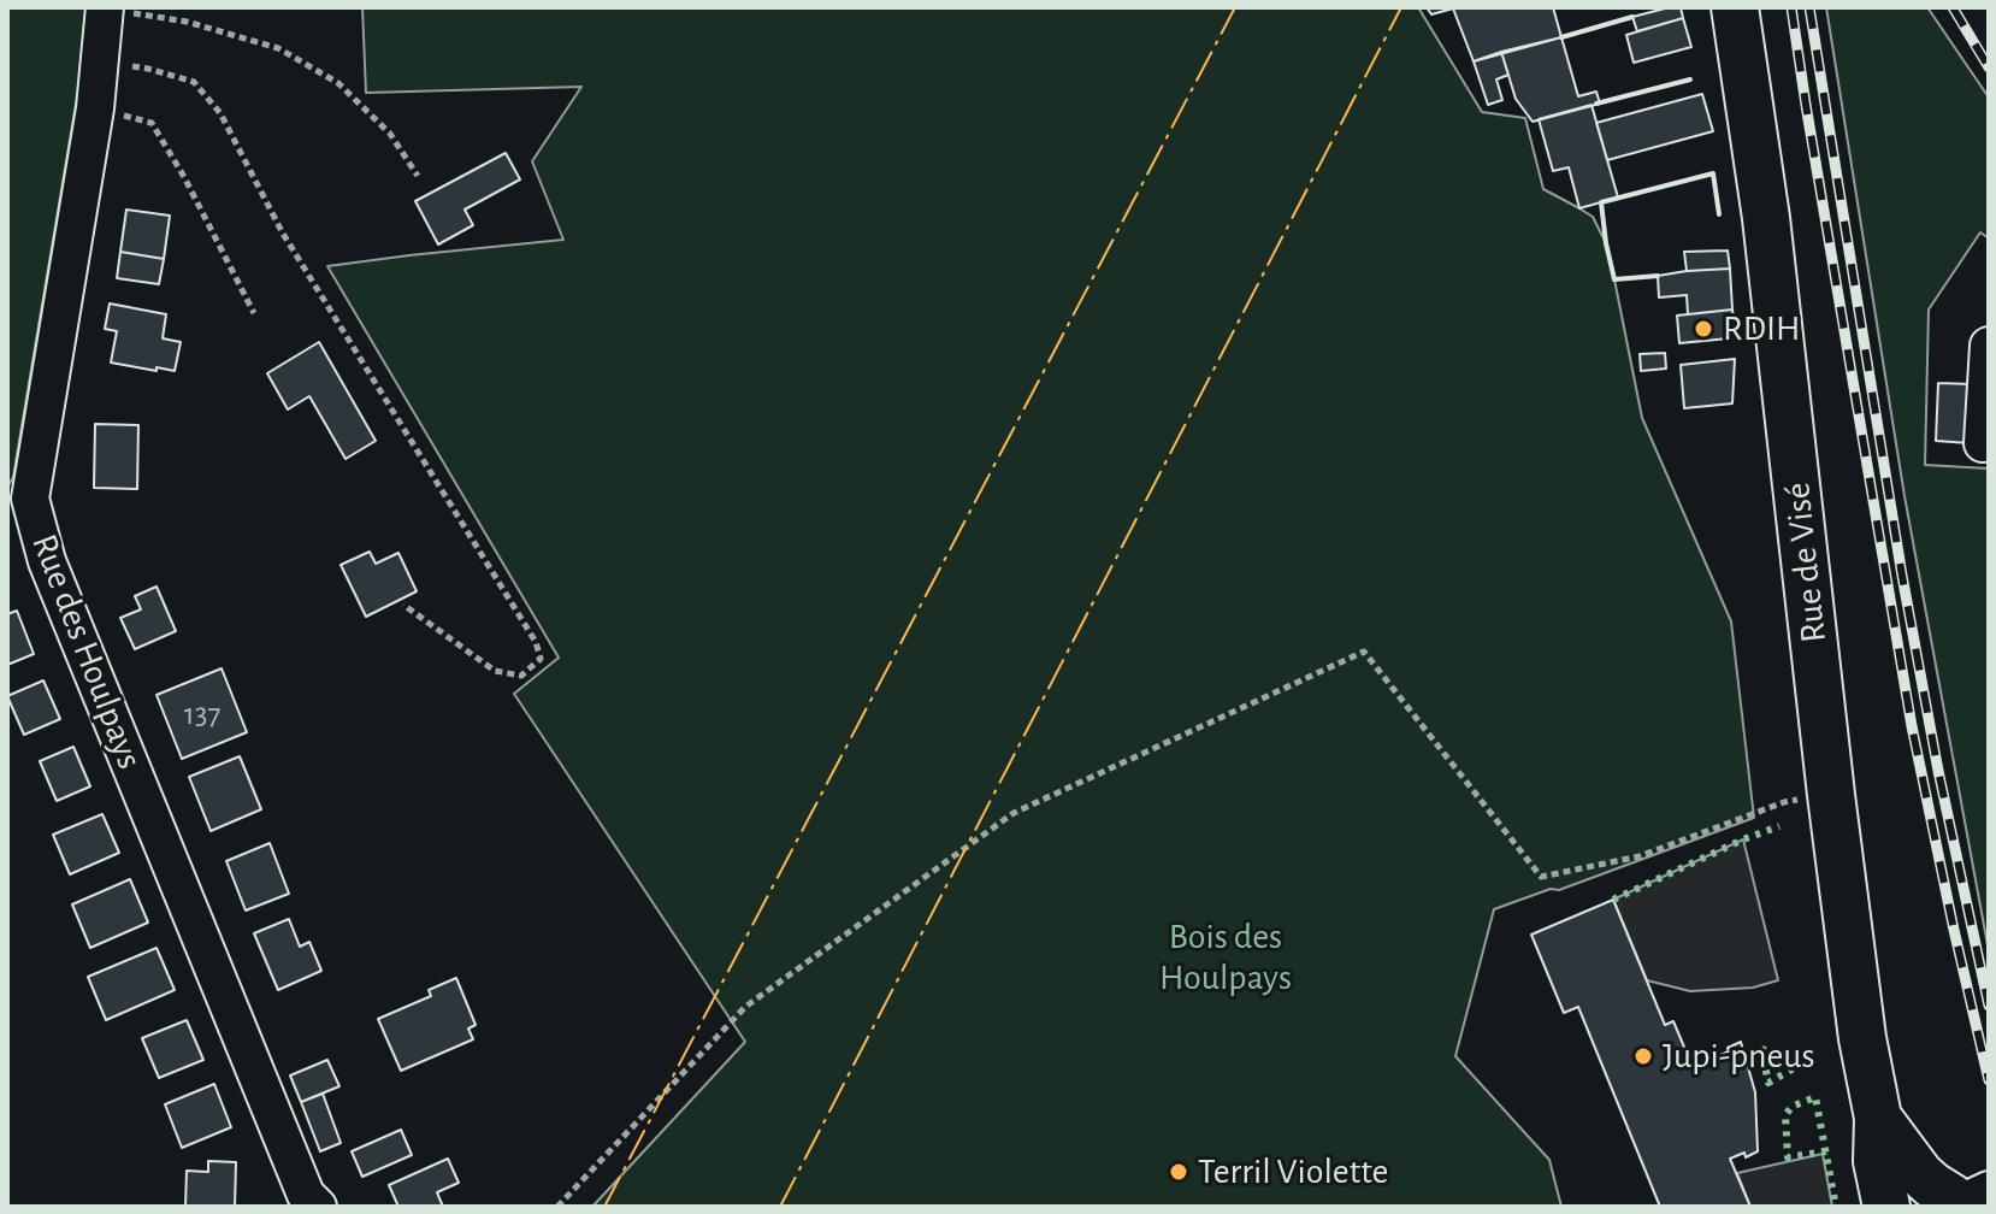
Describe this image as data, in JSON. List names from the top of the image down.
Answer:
{
  "streets": {
    "main road": ["Rue de Visé"],
    "street": ["Rue des Houlpays"]
  },
  "parks": ["Bois des Houlpays"],
  "places": ["RDIH", "Jupi-pneus", "Terril Violette"],
  "house_numbers": ["137"]
}
